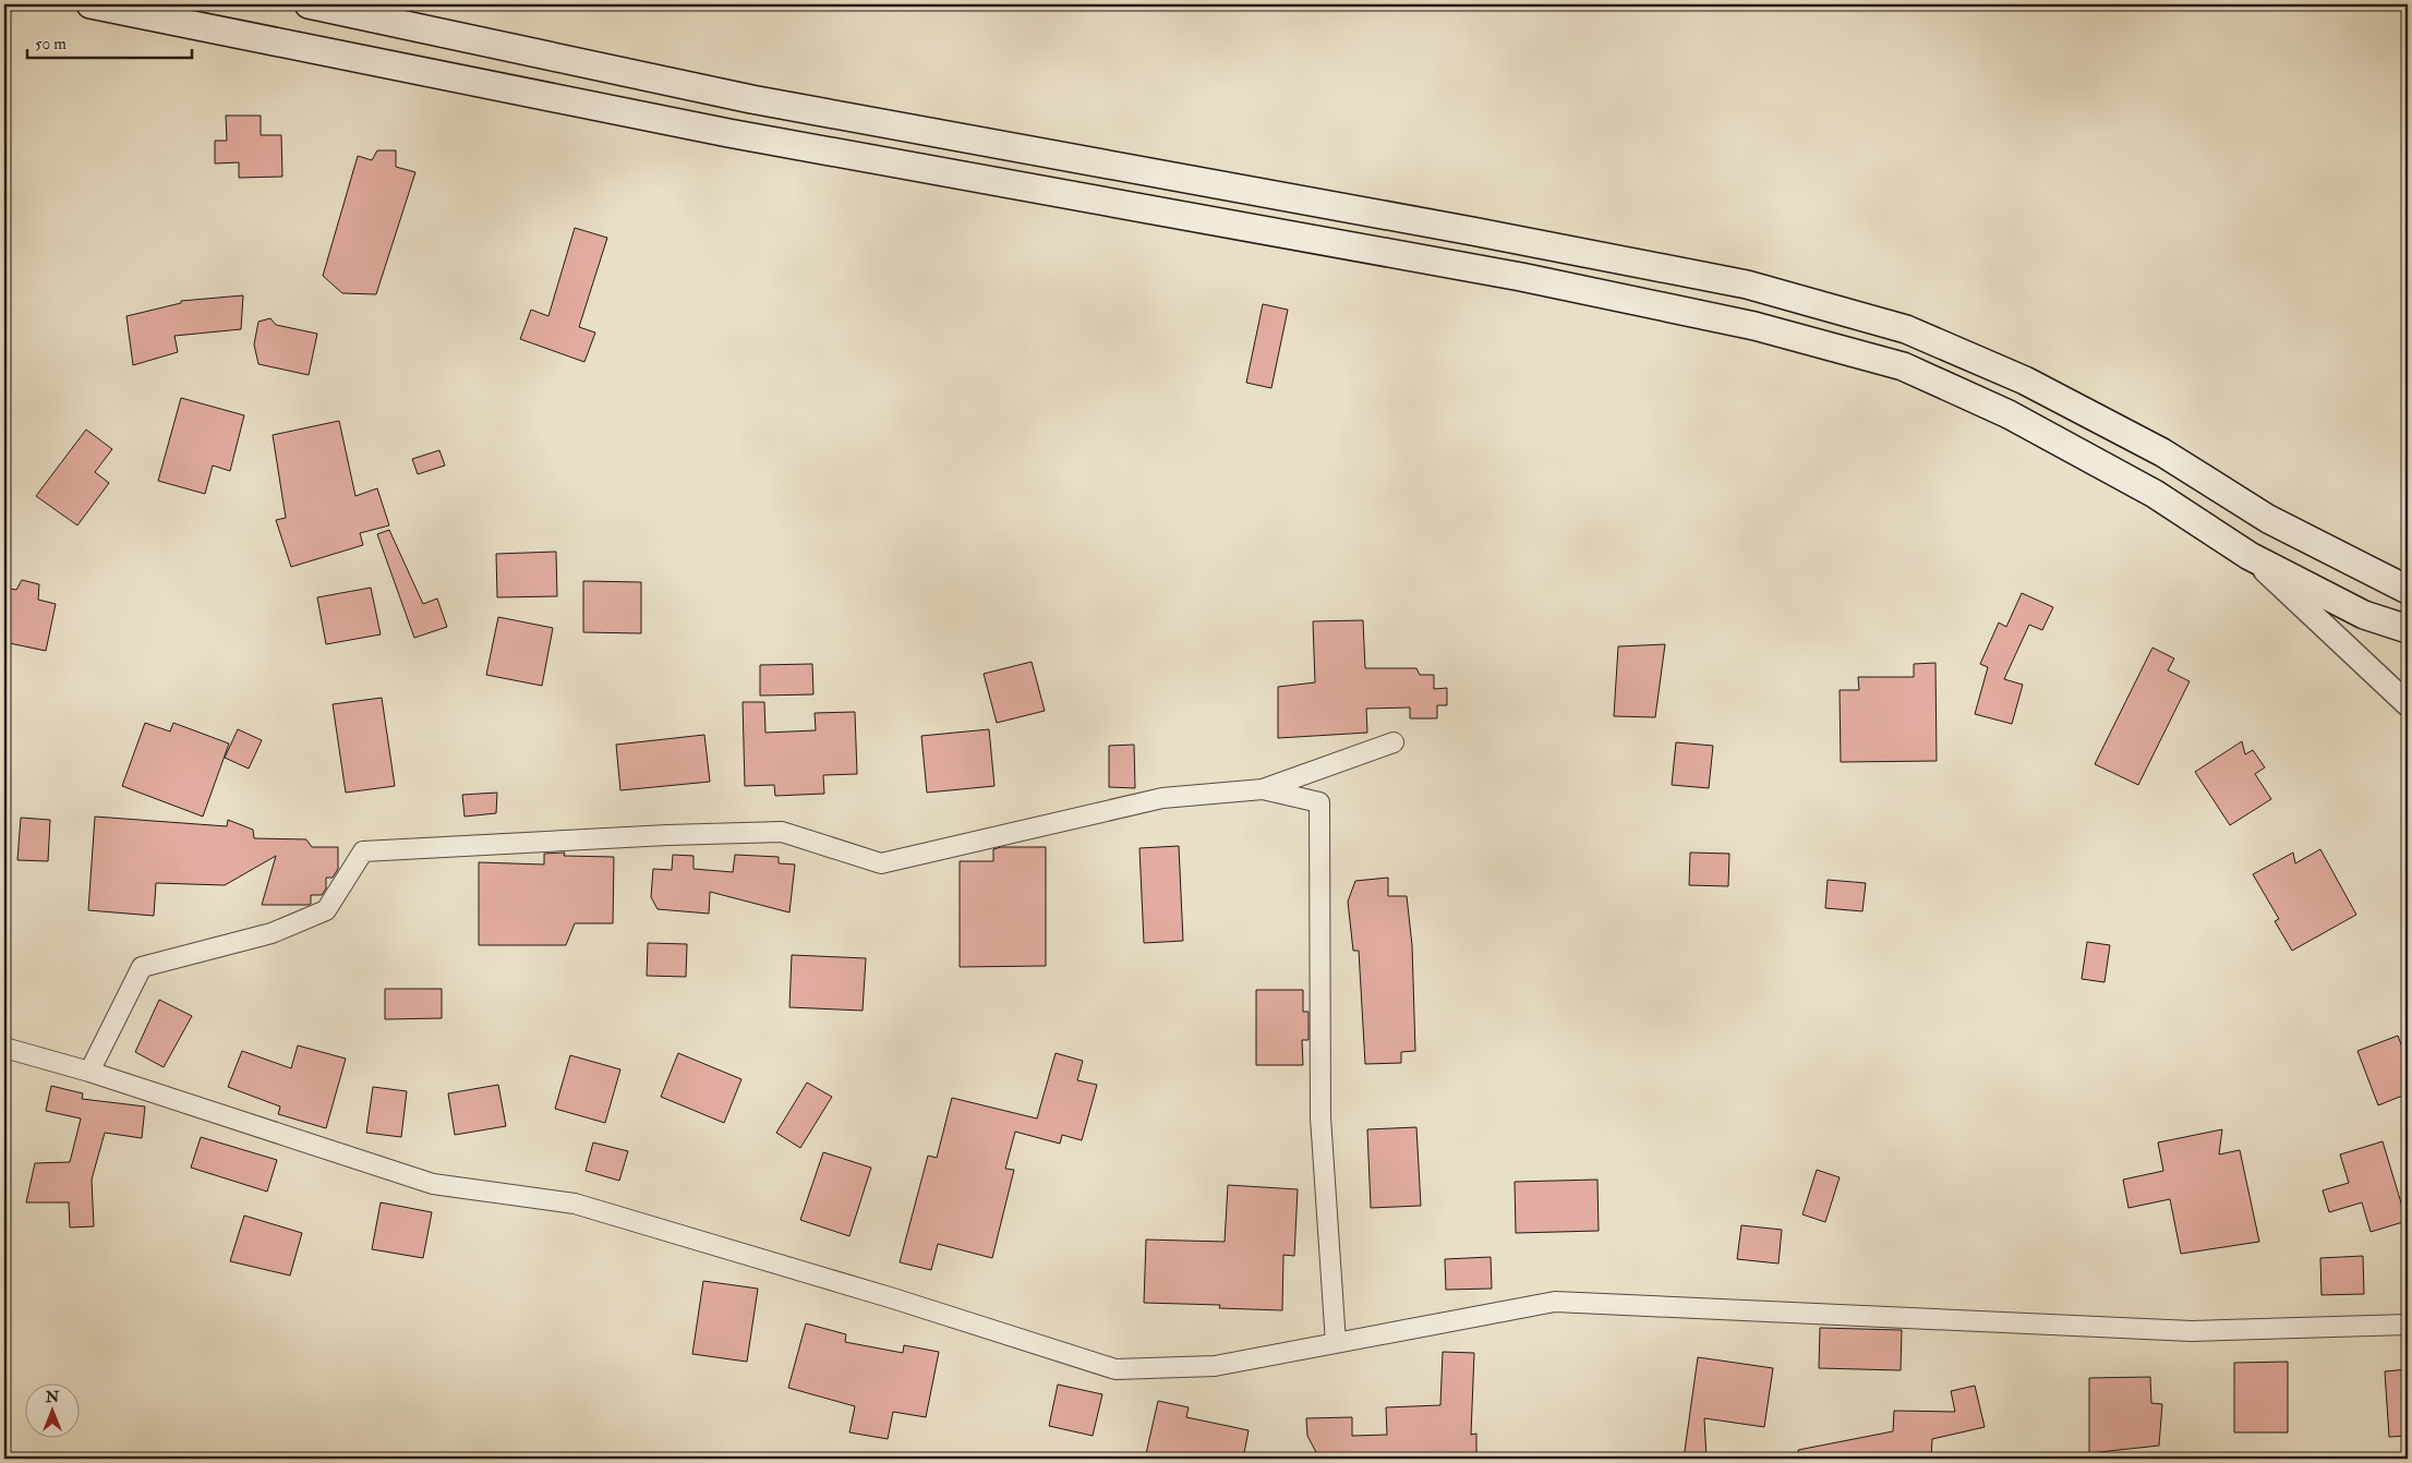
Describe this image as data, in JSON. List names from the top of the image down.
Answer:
{
  "scale_bar": "50 m",
  "north": "top"
}
